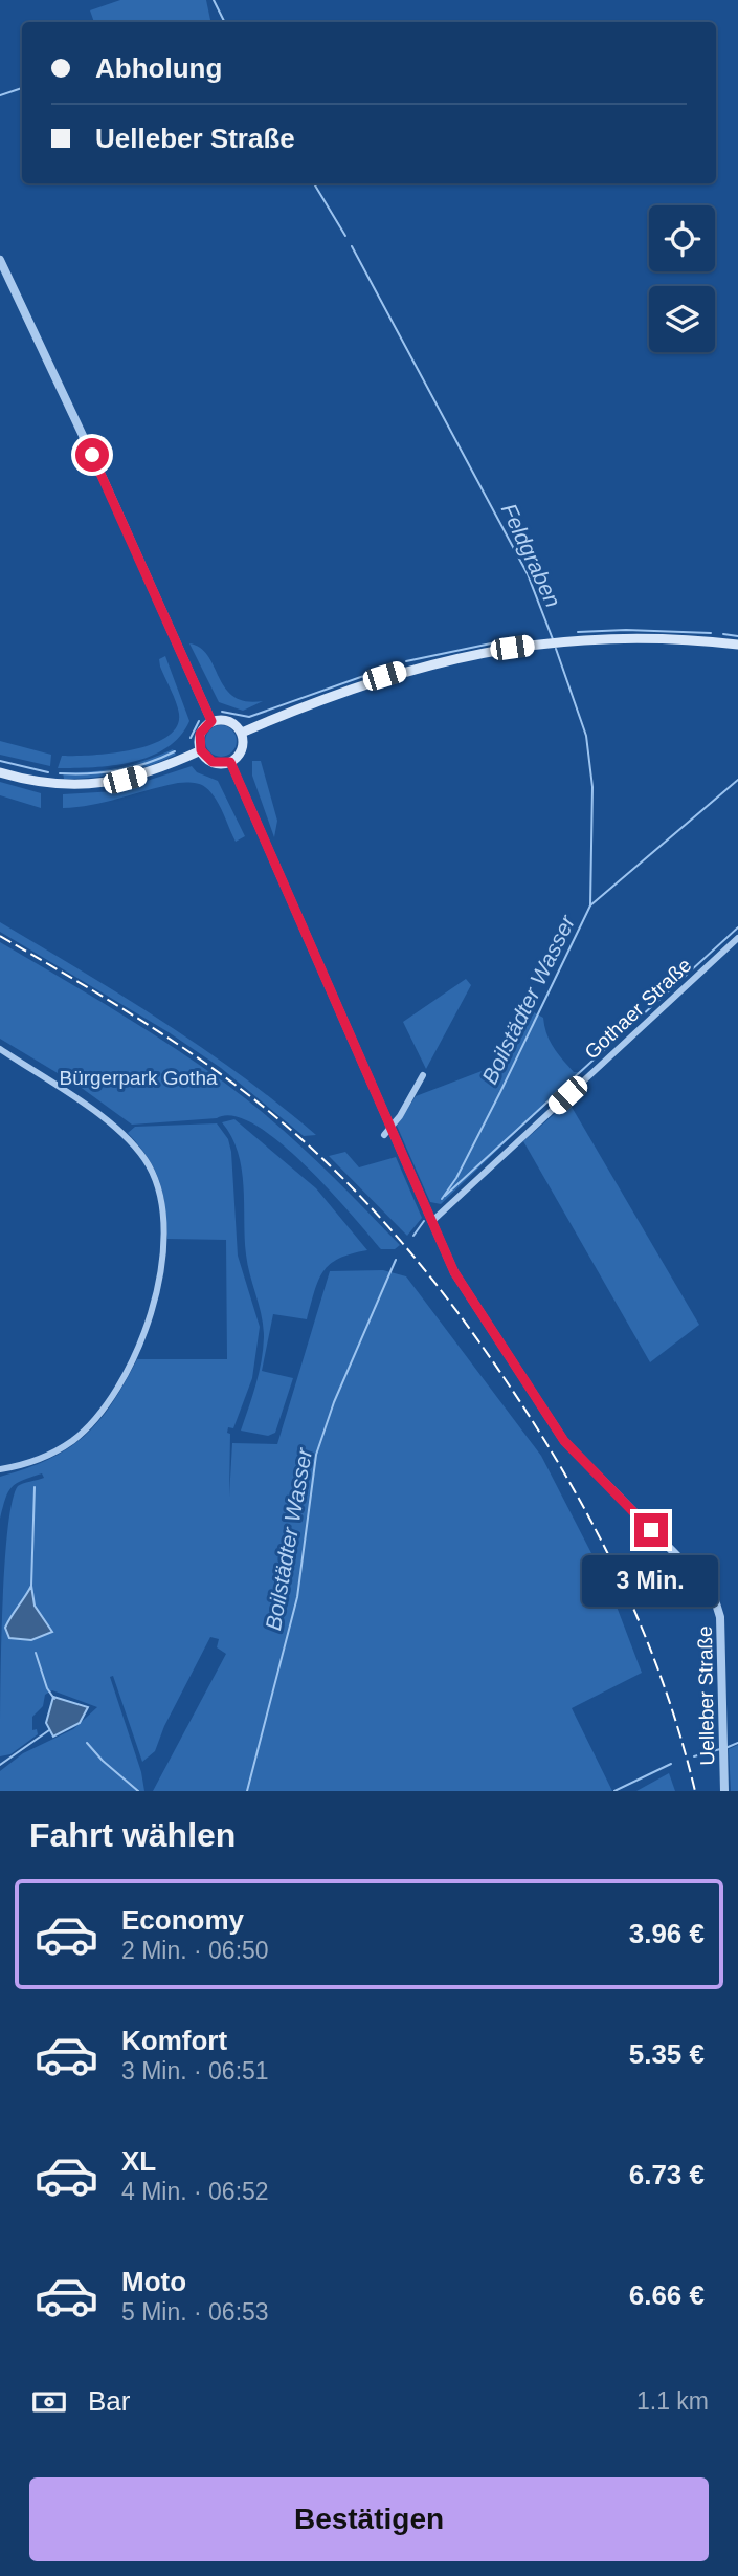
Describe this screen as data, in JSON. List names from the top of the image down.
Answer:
{
  "streets": {
    "street": ["Gothaer Straße", "Uelleber Straße"]
  },
  "crossings": [
    ["Gothaer Straße", "Uelleber Straße"]
  ],
  "water": ["Feldgraben", "Boilstädter Wasser"],
  "parks": ["Bürgerpark Gotha"],
  "page": {
    "banner": ["Abholung", "Uelleber Straße"],
    "bubble": "3 Min.",
    "heading": "Fahrt wählen",
    "list": [
      {
        "name": "Economy",
        "note": "2 Min. · 06:50",
        "value": "3.96 €"
      },
      {
        "name": "Komfort",
        "note": "3 Min. · 06:51",
        "value": "5.35 €"
      },
      {
        "name": "XL",
        "note": "4 Min. · 06:52",
        "value": "6.73 €"
      },
      {
        "name": "Moto",
        "note": "5 Min. · 06:53",
        "value": "6.66 €"
      }
    ],
    "pay": ["Bar", "1.1 km"],
    "buttons": "Bestätigen"
  }
}
